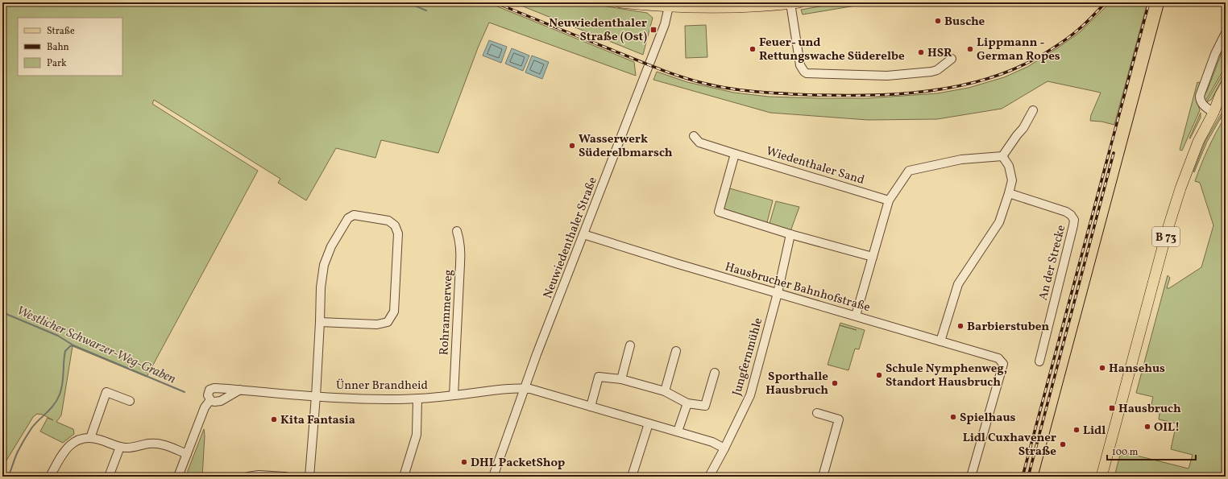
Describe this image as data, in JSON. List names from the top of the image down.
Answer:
{
  "streets": {
    "main road": ["B 73"],
    "street": [
      "Wiedenthaler Sand",
      "Neuwiedenthaler Straße",
      "An der Strecke",
      "Hausbrucher Bahnhofstraße",
      "Rohrammerweg",
      "Jungfernmühle",
      "Ünner Brandheid"
    ]
  },
  "crossings": [
    ["Neuwiedenthaler Straße", "Hausbrucher Bahnhofstraße"],
    ["Neuwiedenthaler Straße", "Ünner Brandheid"],
    ["Hausbrucher Bahnhofstraße", "Jungfernmühle"],
    ["Rohrammerweg", "Ünner Brandheid"],
    ["Jungfernmühle", "Ünner Brandheid"]
  ],
  "water": ["Westlicher Schwarzer-Weg-Graben"],
  "places": {
    "other": [
      "Busche",
      "Feuer- und Rettungswache Süderelbe",
      "Lippmann - German Ropes",
      "HSR",
      "Wasserwerk Süderelbmarsch",
      "Barbierstuben",
      "Hansehus",
      "Schule Nymphenweg, Standort Hausbruch",
      "Sporthalle Hausbruch",
      "Spielhaus",
      "Kita Fantasia",
      "OIL!",
      "Lidl",
      "Lidl Cuxhavener Straße",
      "DHL PacketShop"
    ],
    "transit": ["Neuwiedenthaler Straße (Ost)", "Hausbruch"]
  },
  "legend": ["Straße", "Bahn", "Park"],
  "scale_bar": "100 m"
}
